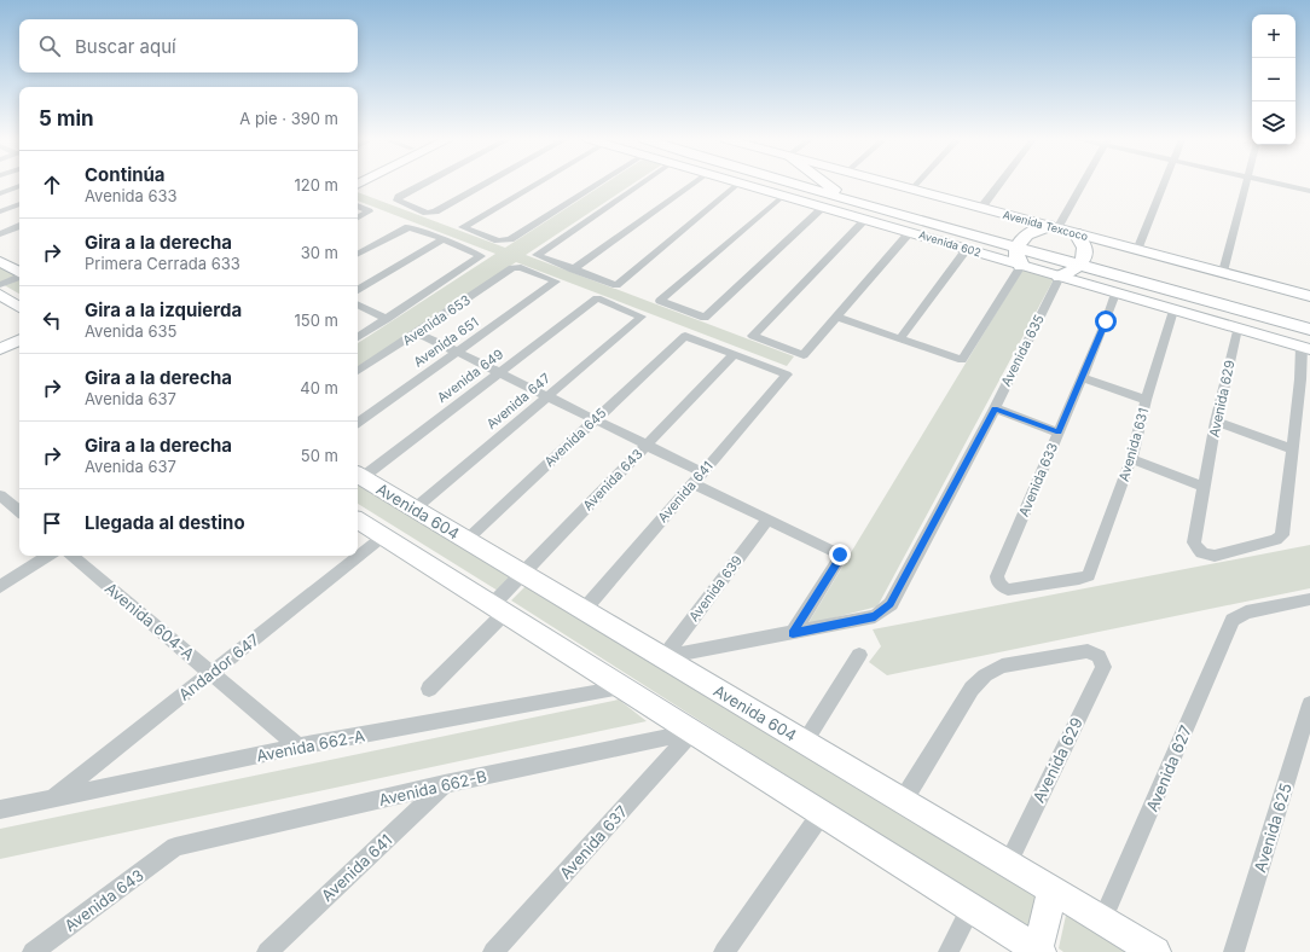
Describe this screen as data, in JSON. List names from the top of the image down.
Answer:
{
  "streets": {
    "main road": ["Avenida 602"],
    "street": [
      "Avenida Texcoco",
      "Avenida 653",
      "Avenida 651",
      "Avenida 635",
      "Avenida 649",
      "Avenida 629",
      "Avenida 647",
      "Avenida 645",
      "Avenida 631",
      "Avenida 643",
      "Avenida 633",
      "Avenida 641",
      "Avenida 604",
      "Avenida 639",
      "Avenida 604-A",
      "Andador 647",
      "Avenida 662-A",
      "Avenida 627",
      "Avenida 662-B",
      "Avenida 625",
      "Avenida 637"
    ]
  },
  "crossings": [
    ["Avenida 602", "Avenida 635"],
    ["Avenida 602", "Avenida 629"],
    ["Avenida 602", "Avenida 631"],
    ["Avenida 602", "Avenida 633"],
    ["Avenida 653", "Avenida 651"],
    ["Avenida 649", "Avenida 647"],
    ["Avenida 649", "Avenida 604"],
    ["Avenida 629", "Avenida 604"],
    ["Avenida 647", "Avenida 604"],
    ["Avenida 645", "Avenida 643"],
    ["Avenida 645", "Avenida 641"],
    ["Avenida 645", "Avenida 604"],
    ["Avenida 631", "Avenida 633"],
    ["Avenida 643", "Avenida 641"],
    ["Avenida 643", "Avenida 604"],
    ["Avenida 643", "Avenida 662-B"],
    ["Avenida 641", "Avenida 604"],
    ["Avenida 641", "Avenida 662-B"],
    ["Avenida 604", "Avenida 639"],
    ["Avenida 604", "Avenida 627"],
    ["Avenida 604-A", "Andador 647"],
    ["Avenida 604-A", "Avenida 662-A"],
    ["Andador 647", "Avenida 662-A"],
    ["Avenida 662-B", "Avenida 637"]
  ],
  "page": {
    "map_buttons": ["+", "−"],
    "search": "Buscar aquí",
    "heading": ["5 min", "A pie · 390 m"],
    "list": [
      ["Continúa", "Avenida 633", "120 m"],
      ["Gira a la derecha", "Primera Cerrada 633", "30 m"],
      ["Gira a la izquierda", "Avenida 635", "150 m"],
      ["Gira a la derecha", "Avenida 637", "40 m"],
      ["Gira a la derecha", "Avenida 637", "50 m"],
      "Llegada al destino"
    ]
  }
}
